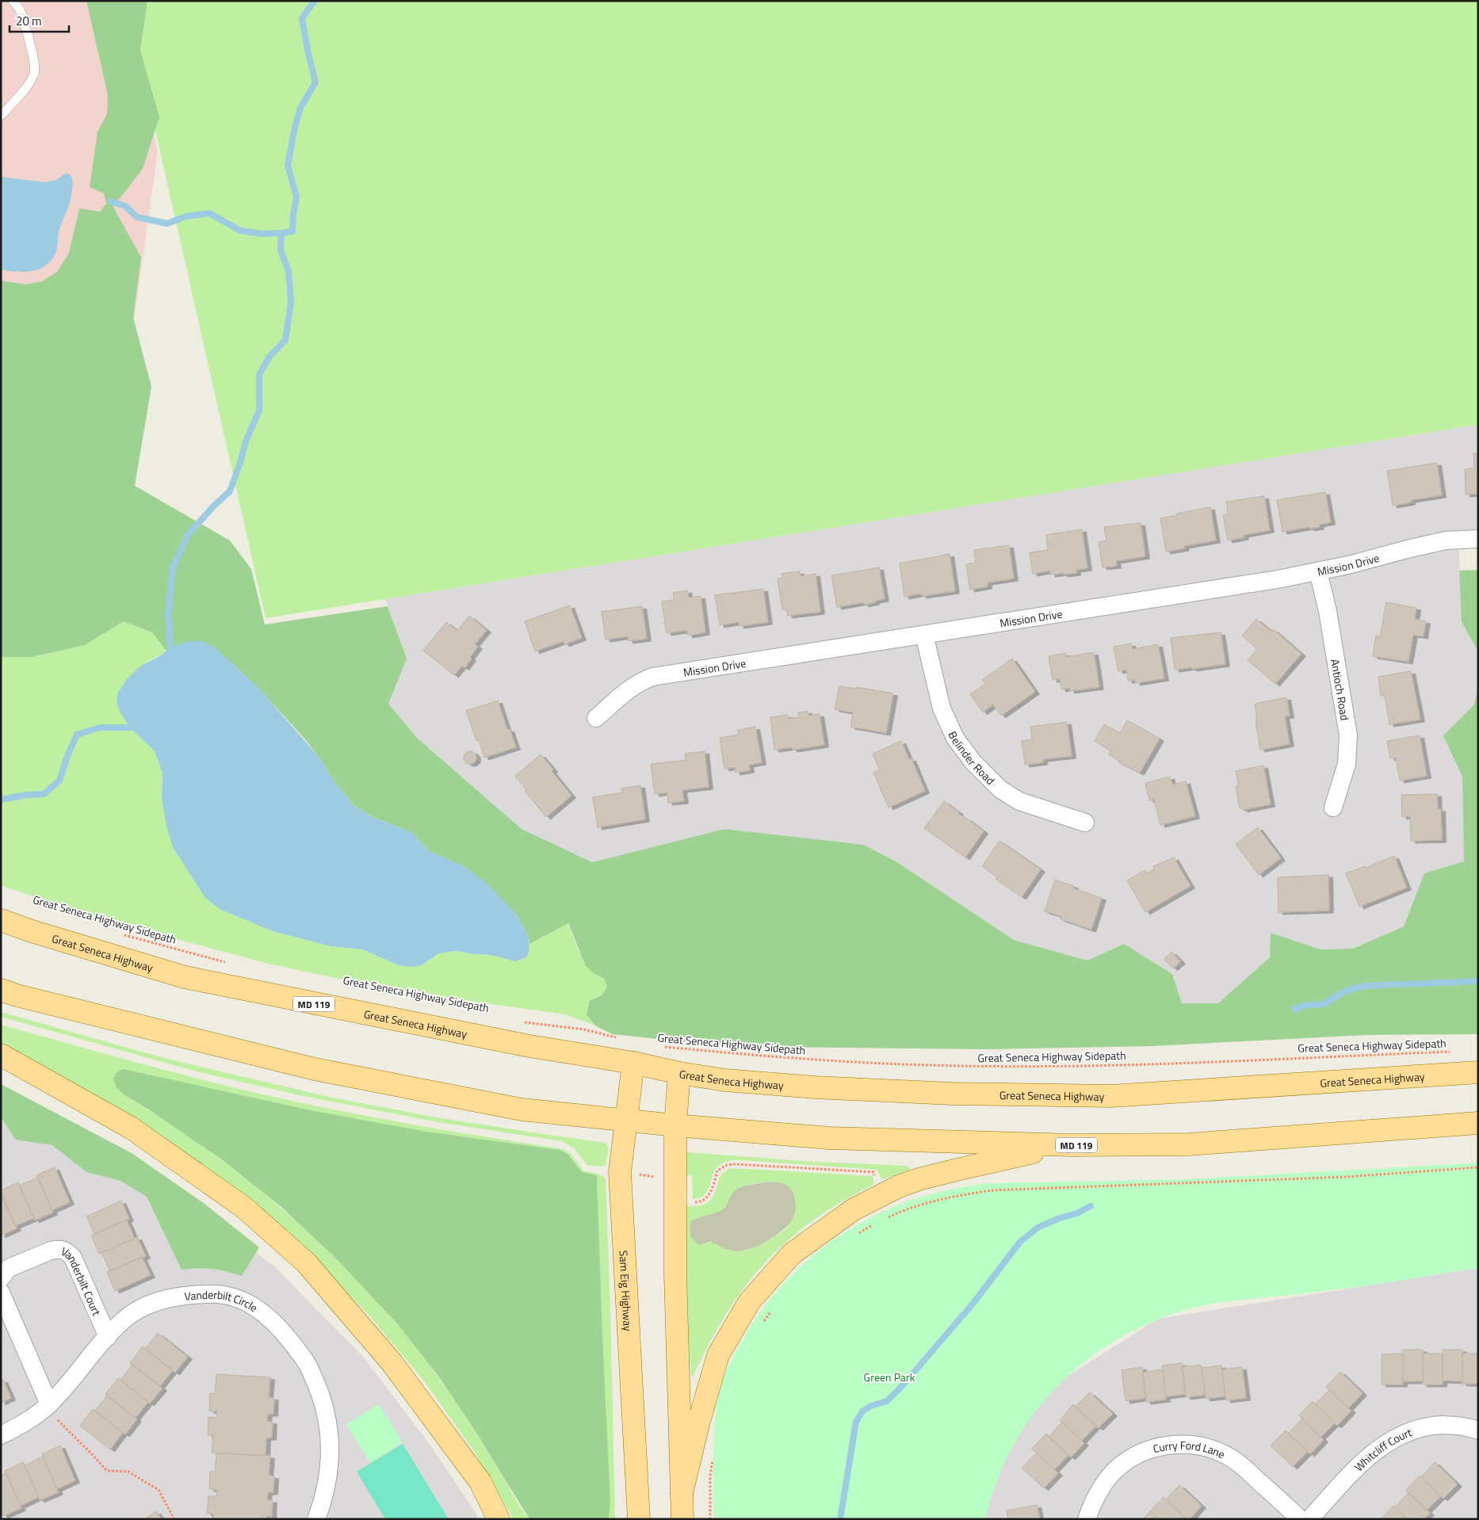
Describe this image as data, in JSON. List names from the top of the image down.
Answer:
{
  "streets": {
    "main road": ["Great Seneca Highway", "MD 119", "Sam Eig Highway"],
    "street": [
      "Mission Drive",
      "Antioch Road",
      "Belinder Road",
      "Vanderbilt Court",
      "Vanderbilt Circle",
      "Whitcliff Court",
      "Curry Ford Lane"
    ],
    "path": ["Great Seneca Highway Sidepath"]
  },
  "crossings": [
    ["Mission Drive", "Antioch Road"],
    ["Mission Drive", "Belinder Road"],
    ["Great Seneca Highway", "Sam Eig Highway"],
    ["MD 119", "Sam Eig Highway"],
    ["Vanderbilt Court", "Vanderbilt Circle"]
  ],
  "parks": ["Green Park"],
  "scale_bar": "20 m"
}
